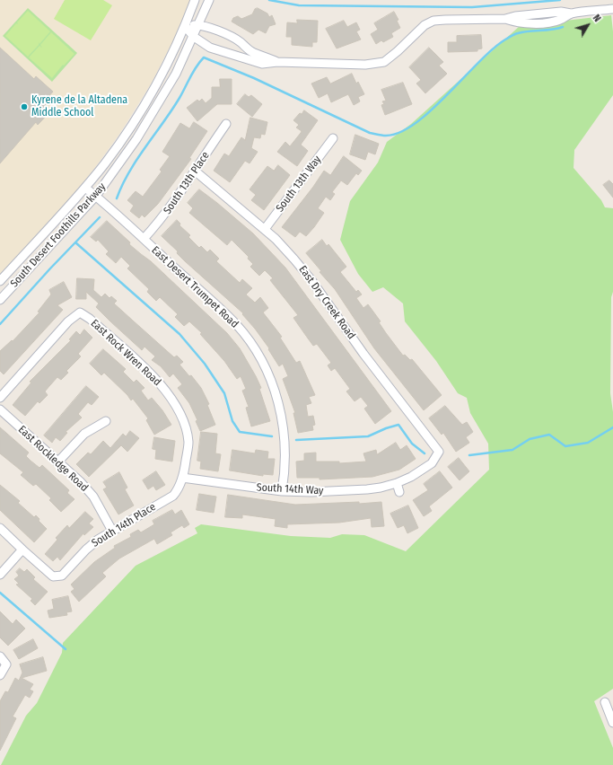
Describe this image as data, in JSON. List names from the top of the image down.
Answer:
{
  "streets": {
    "street": [
      "South 13th Place",
      "South 13th Way",
      "South Desert Foothills Parkway",
      "East Desert Trumpet Road",
      "East Dry Creek Road",
      "East Rock Wren Road",
      "East Rockledge Road",
      "South 14th Way",
      "South 14th Place"
    ]
  },
  "crossings": [
    ["South 13th Place", "East Desert Trumpet Road"],
    ["South 13th Place", "East Dry Creek Road"],
    ["South 13th Way", "East Dry Creek Road"],
    ["South Desert Foothills Parkway", "East Desert Trumpet Road"],
    ["East Desert Trumpet Road", "South 14th Way"],
    ["East Dry Creek Road", "South 14th Way"],
    ["East Rock Wren Road", "South 14th Way"],
    ["East Rock Wren Road", "South 14th Place"],
    ["East Rockledge Road", "South 14th Place"],
    ["South 14th Way", "South 14th Place"]
  ],
  "places": ["Kyrene de la Altadena Middle School"],
  "north": "top right"
}
